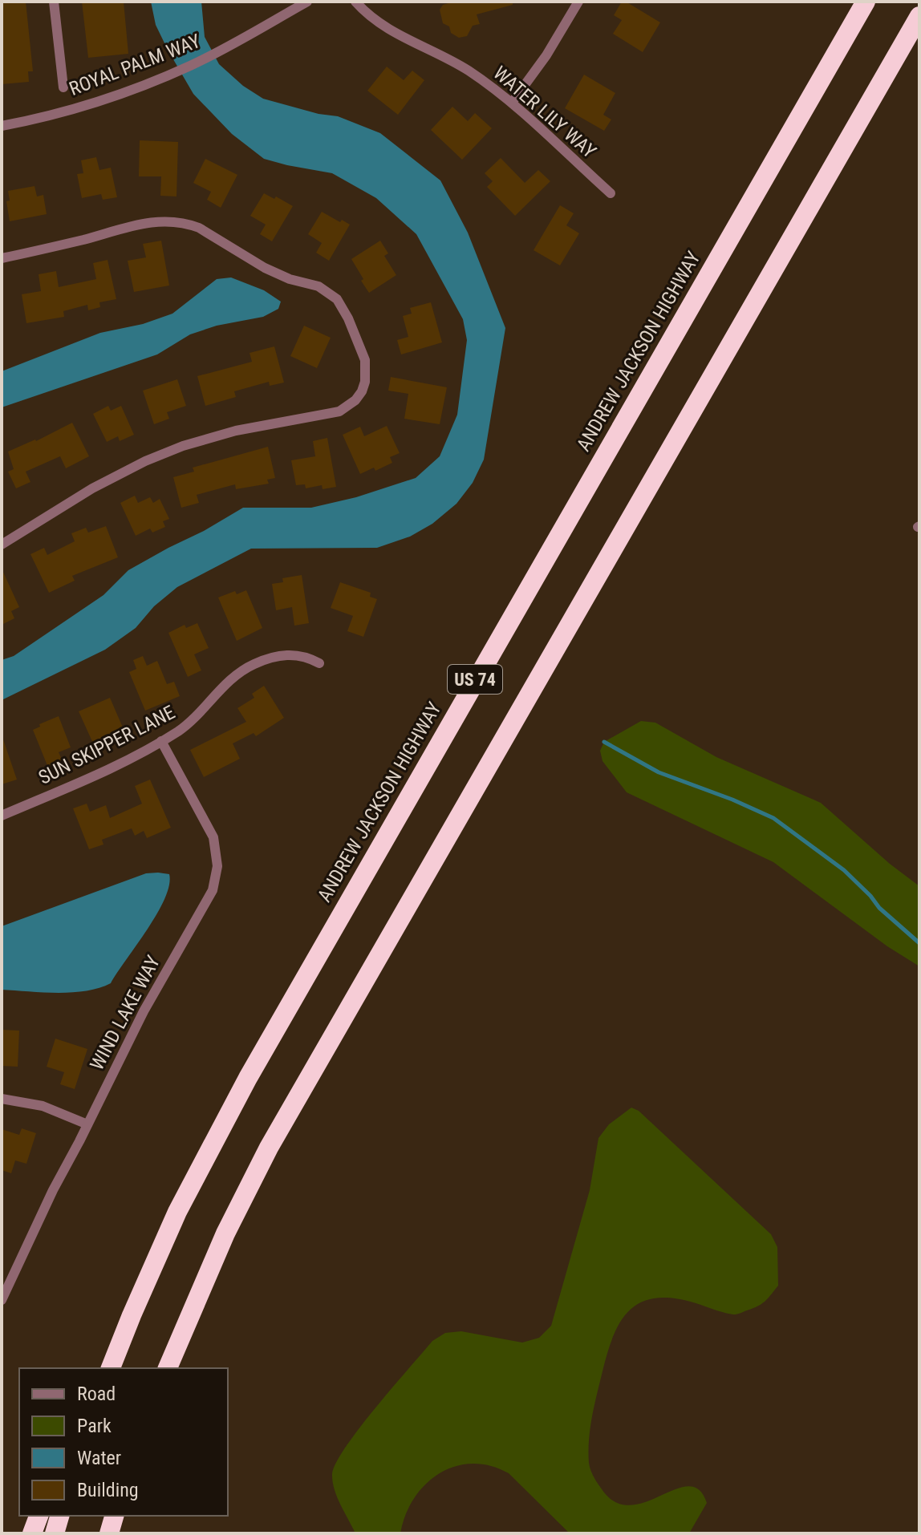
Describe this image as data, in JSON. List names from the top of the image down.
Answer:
{
  "streets": {
    "highway": ["ANDREW JACKSON HIGHWAY", "US 74"],
    "street": [
      "ROYAL PALM WAY",
      "WATER LILY WAY",
      "SUN SKIPPER LANE",
      "WIND LAKE WAY"
    ]
  },
  "crossings": [
    ["SUN SKIPPER LANE", "WIND LAKE WAY"]
  ],
  "legend": [
    "Road",
    "Park",
    "Water",
    "Building"
  ]
}
